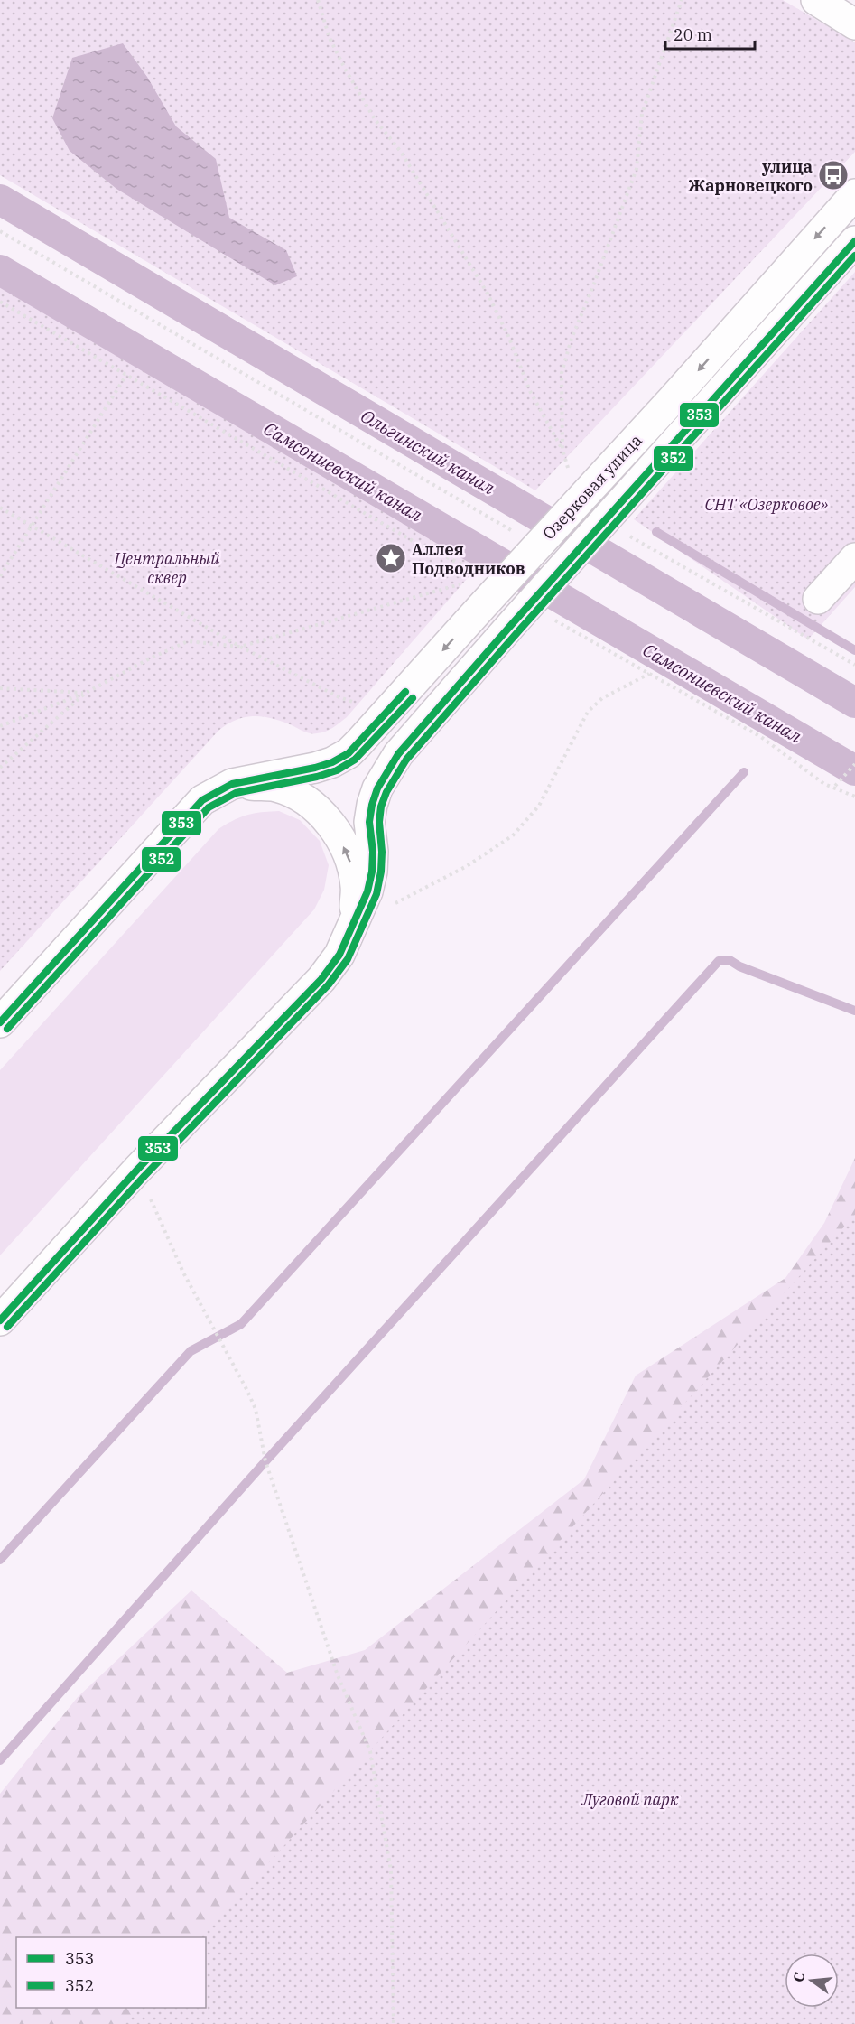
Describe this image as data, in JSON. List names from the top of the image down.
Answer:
{
  "streets": {
    "street": ["Озерковая улица"]
  },
  "water": ["Ольгинский канал", "Самсониевский канал"],
  "parks": ["СНТ «Озерковое»", "Центральный сквер", "Луговой парк"],
  "places": {
    "bus stop": ["улица Жарновецкого"],
    "place": ["Аллея Подводников"]
  },
  "lines": ["transit line 353", "transit line 352"],
  "legend": ["353", "352"],
  "scale_bar": "20 m",
  "north": "left"
}
